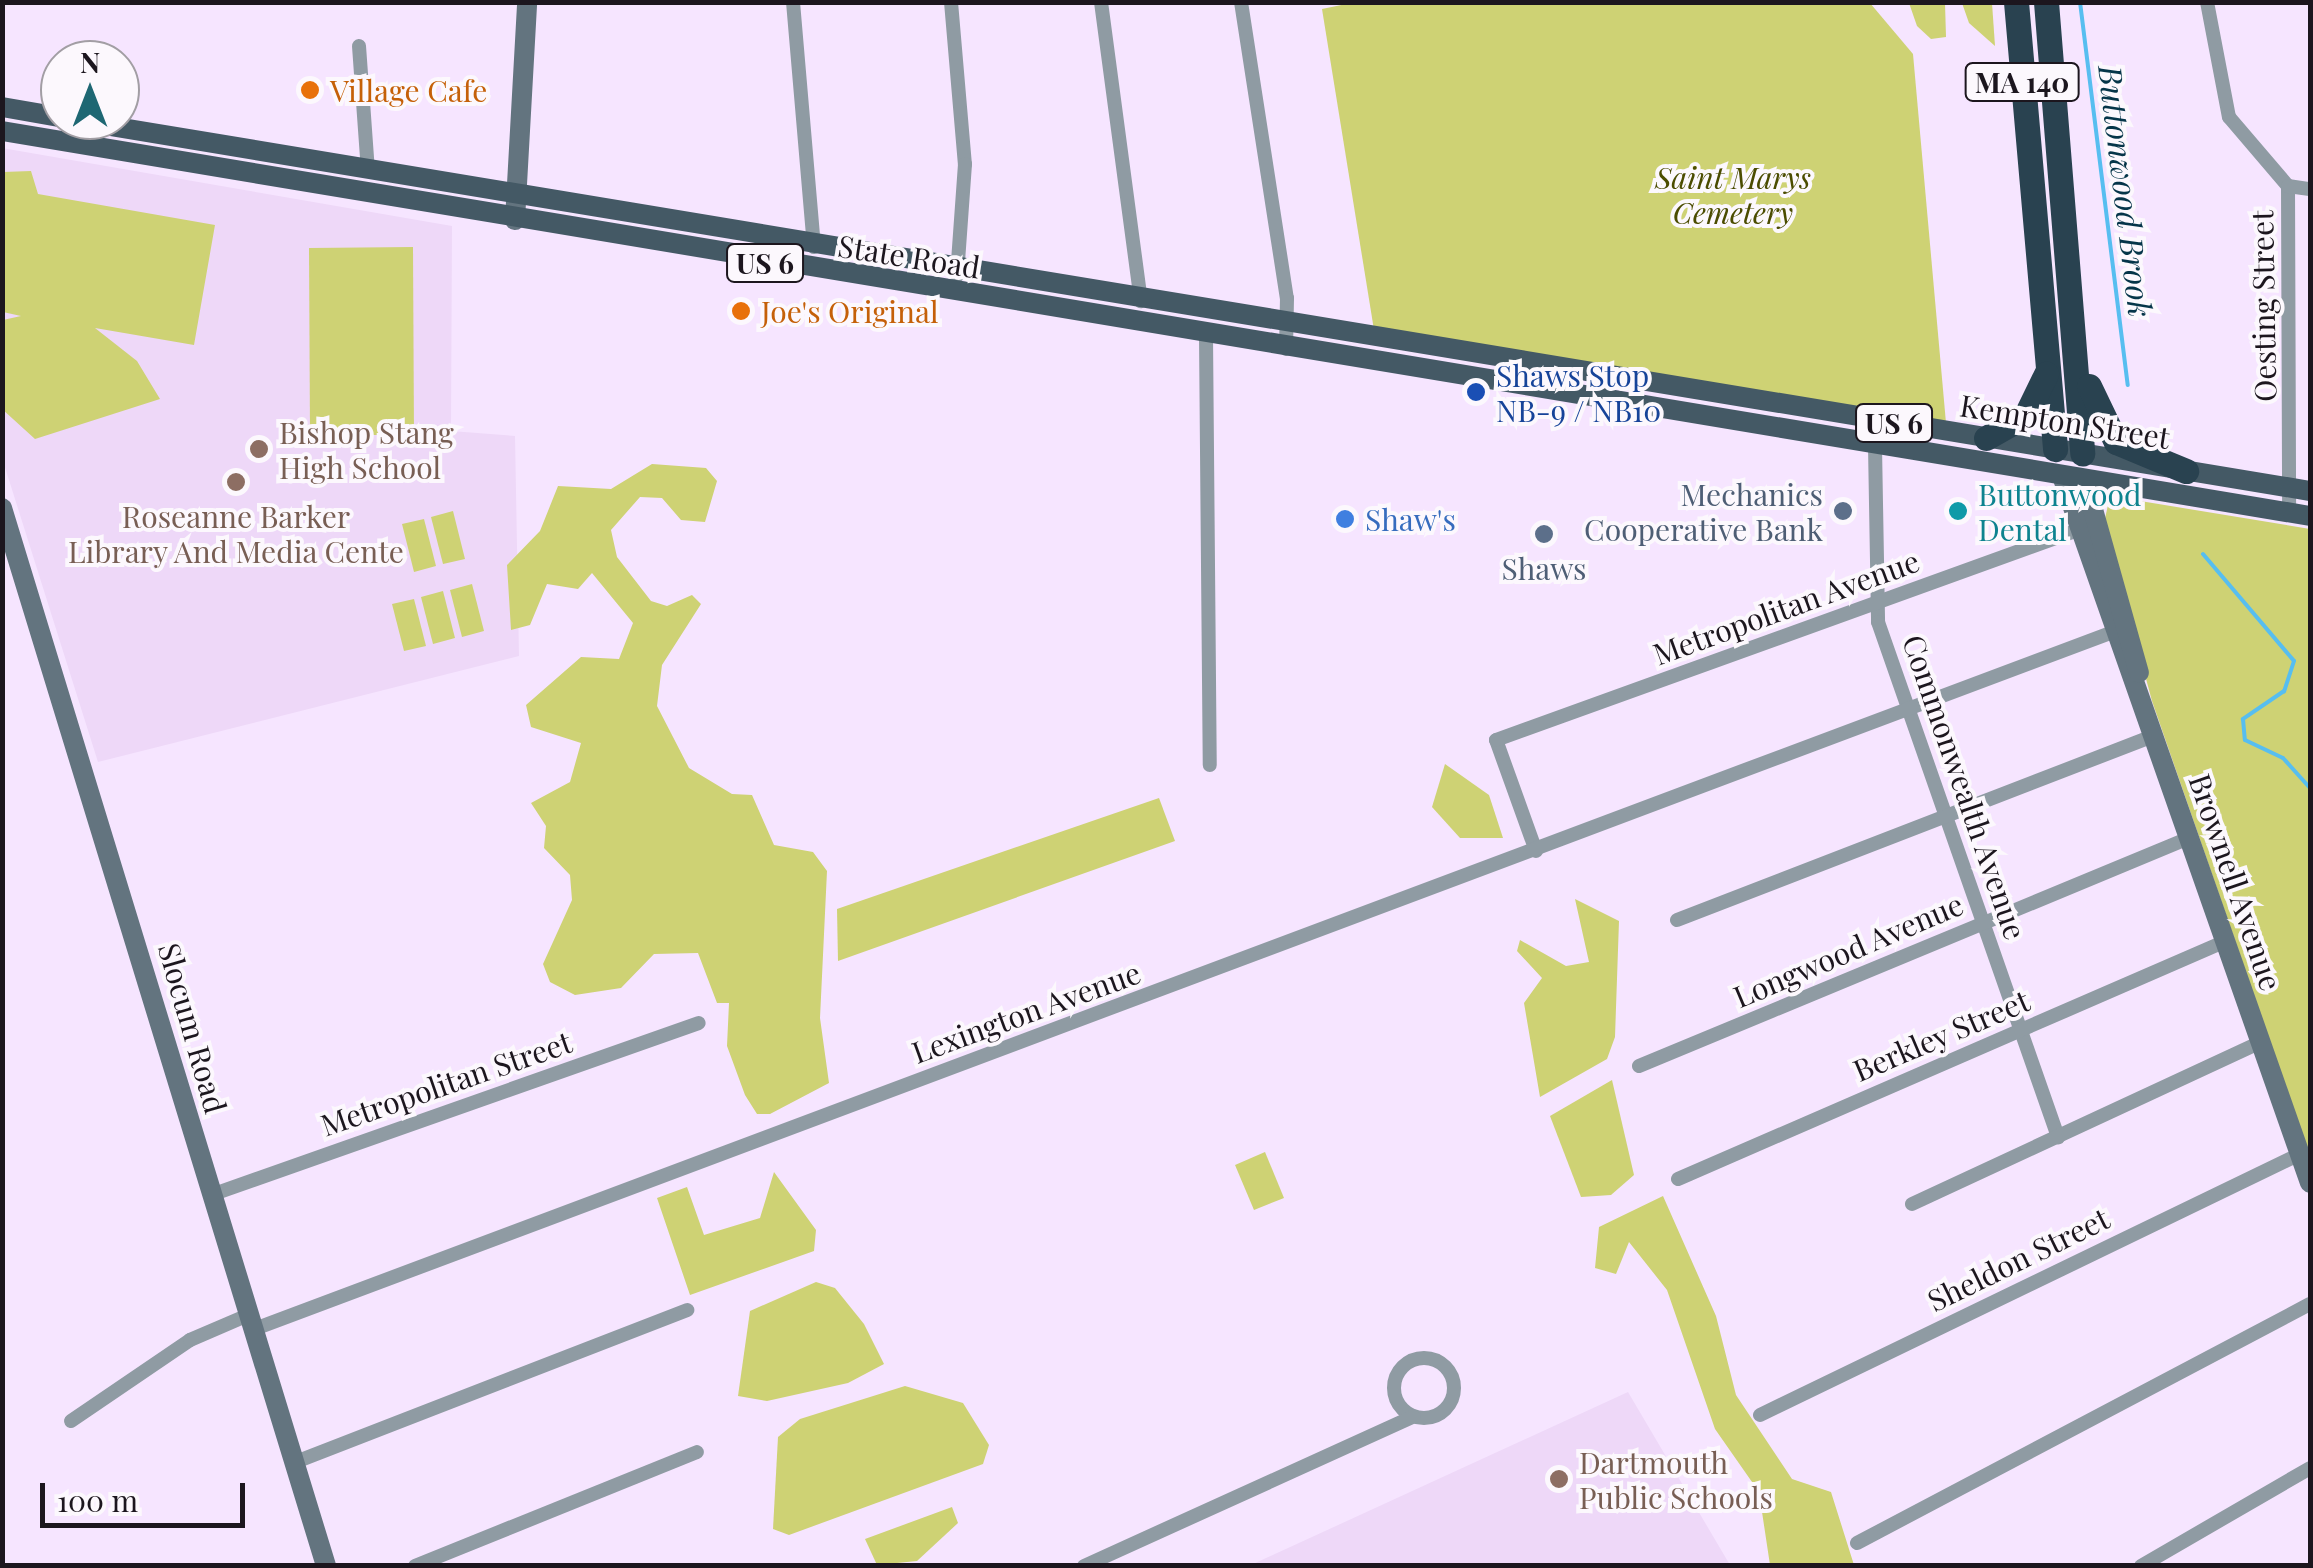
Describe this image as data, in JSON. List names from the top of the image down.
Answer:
{
  "streets": {
    "highway": ["MA 140"],
    "main road": [
      "State Road",
      "US 6",
      "Kempton Street",
      "Brownell Avenue",
      "Slocum Road"
    ],
    "street": [
      "Oesting Street",
      "Metropolitan Avenue",
      "Commonwealth Avenue",
      "Longwood Avenue",
      "Lexington Avenue",
      "Berkley Street",
      "Metropolitan Street",
      "Sheldon Street"
    ]
  },
  "crossings": [
    ["MA 140", "Kempton Street"],
    ["MA 140", "Brownell Avenue"],
    ["State Road", "Kempton Street"],
    ["Oesting Street", "Kempton Street"],
    ["Kempton Street", "Commonwealth Avenue"],
    ["Kempton Street", "Brownell Avenue"],
    ["Metropolitan Avenue", "Commonwealth Avenue"],
    ["Metropolitan Avenue", "Brownell Avenue"],
    ["Metropolitan Avenue", "Lexington Avenue"],
    ["Commonwealth Avenue", "Longwood Avenue"],
    ["Commonwealth Avenue", "Lexington Avenue"],
    ["Commonwealth Avenue", "Berkley Street"],
    ["Brownell Avenue", "Longwood Avenue"],
    ["Brownell Avenue", "Lexington Avenue"],
    ["Brownell Avenue", "Berkley Street"],
    ["Brownell Avenue", "Sheldon Street"],
    ["Lexington Avenue", "Slocum Road"],
    ["Slocum Road", "Metropolitan Street"]
  ],
  "water": ["Buttonwood Brook"],
  "parks": ["Saint Marys Cemetery"],
  "places": [
    "Village Cafe",
    "Joe's Original",
    "Shaws Stop NB-9 / NB10",
    "Bishop Stang High School",
    "Roseanne Barker Library And Media Cente",
    "Mechanics Cooperative Bank",
    "Buttonwood Dental",
    "Shaw's",
    "Shaws",
    "Dartmouth Public Schools"
  ],
  "scale_bar": "100 m",
  "north": "top"
}
